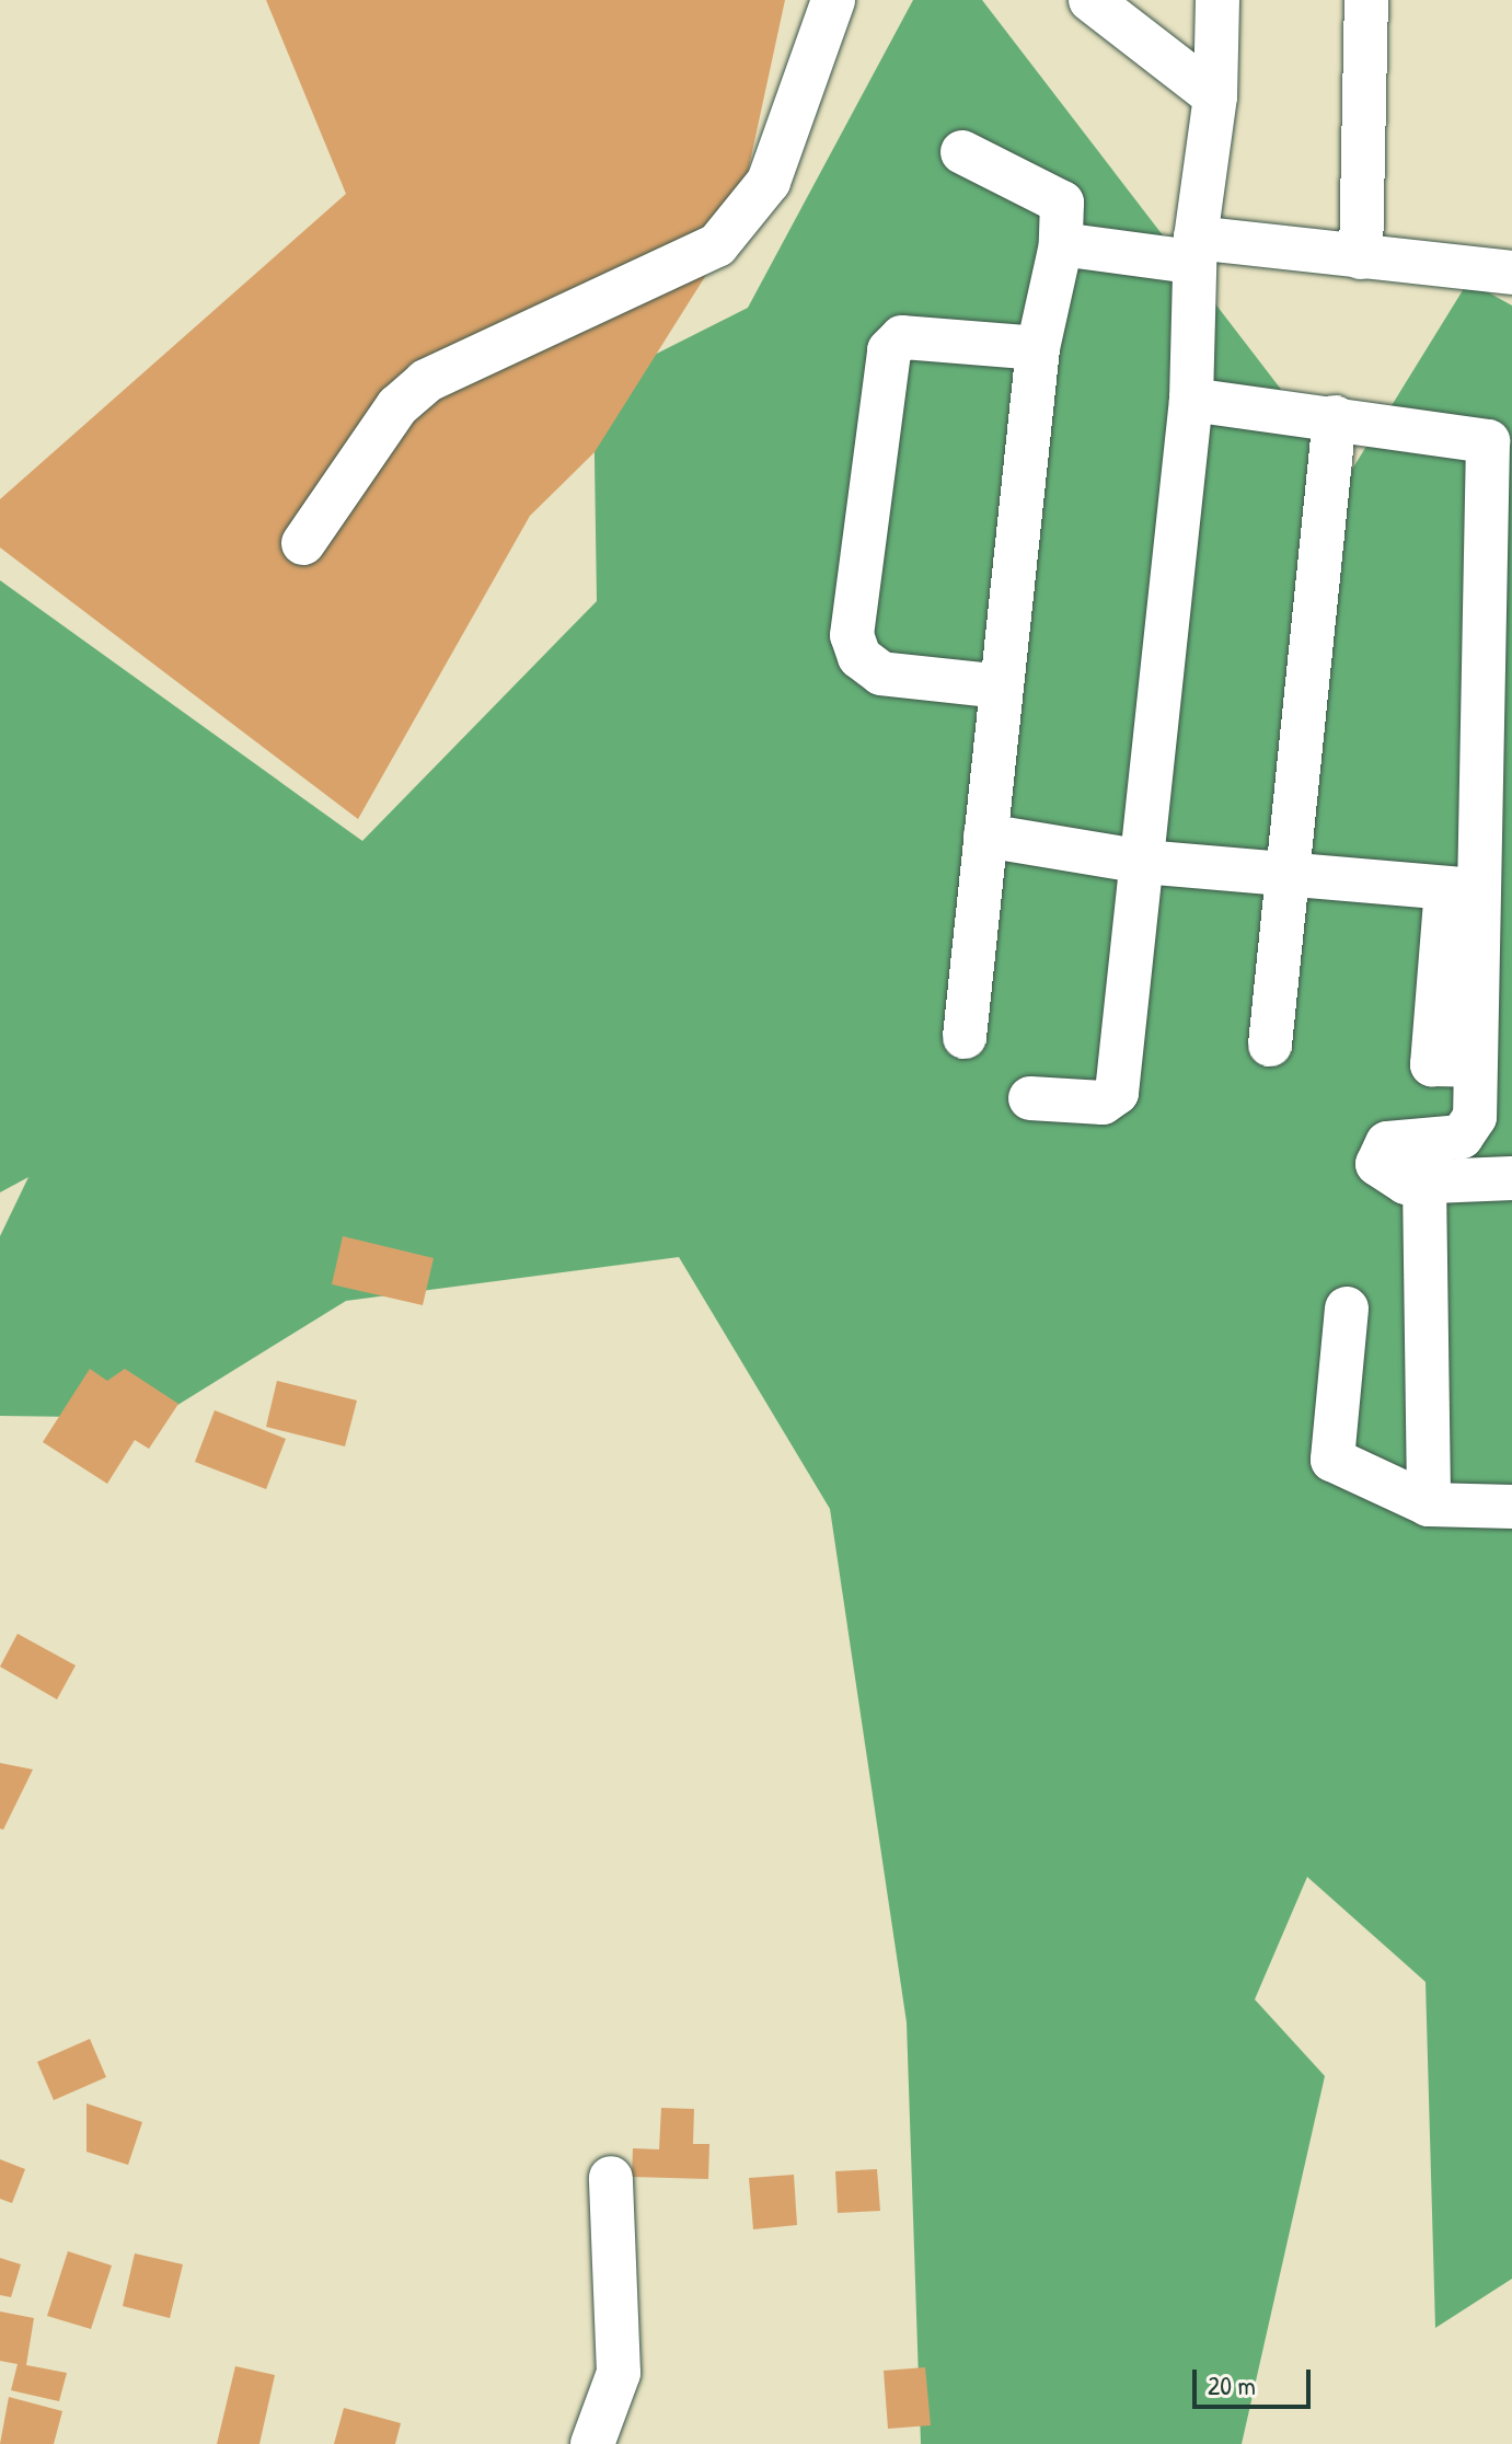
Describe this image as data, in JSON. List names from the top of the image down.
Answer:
{
  "scale_bar": "20 m"
}
